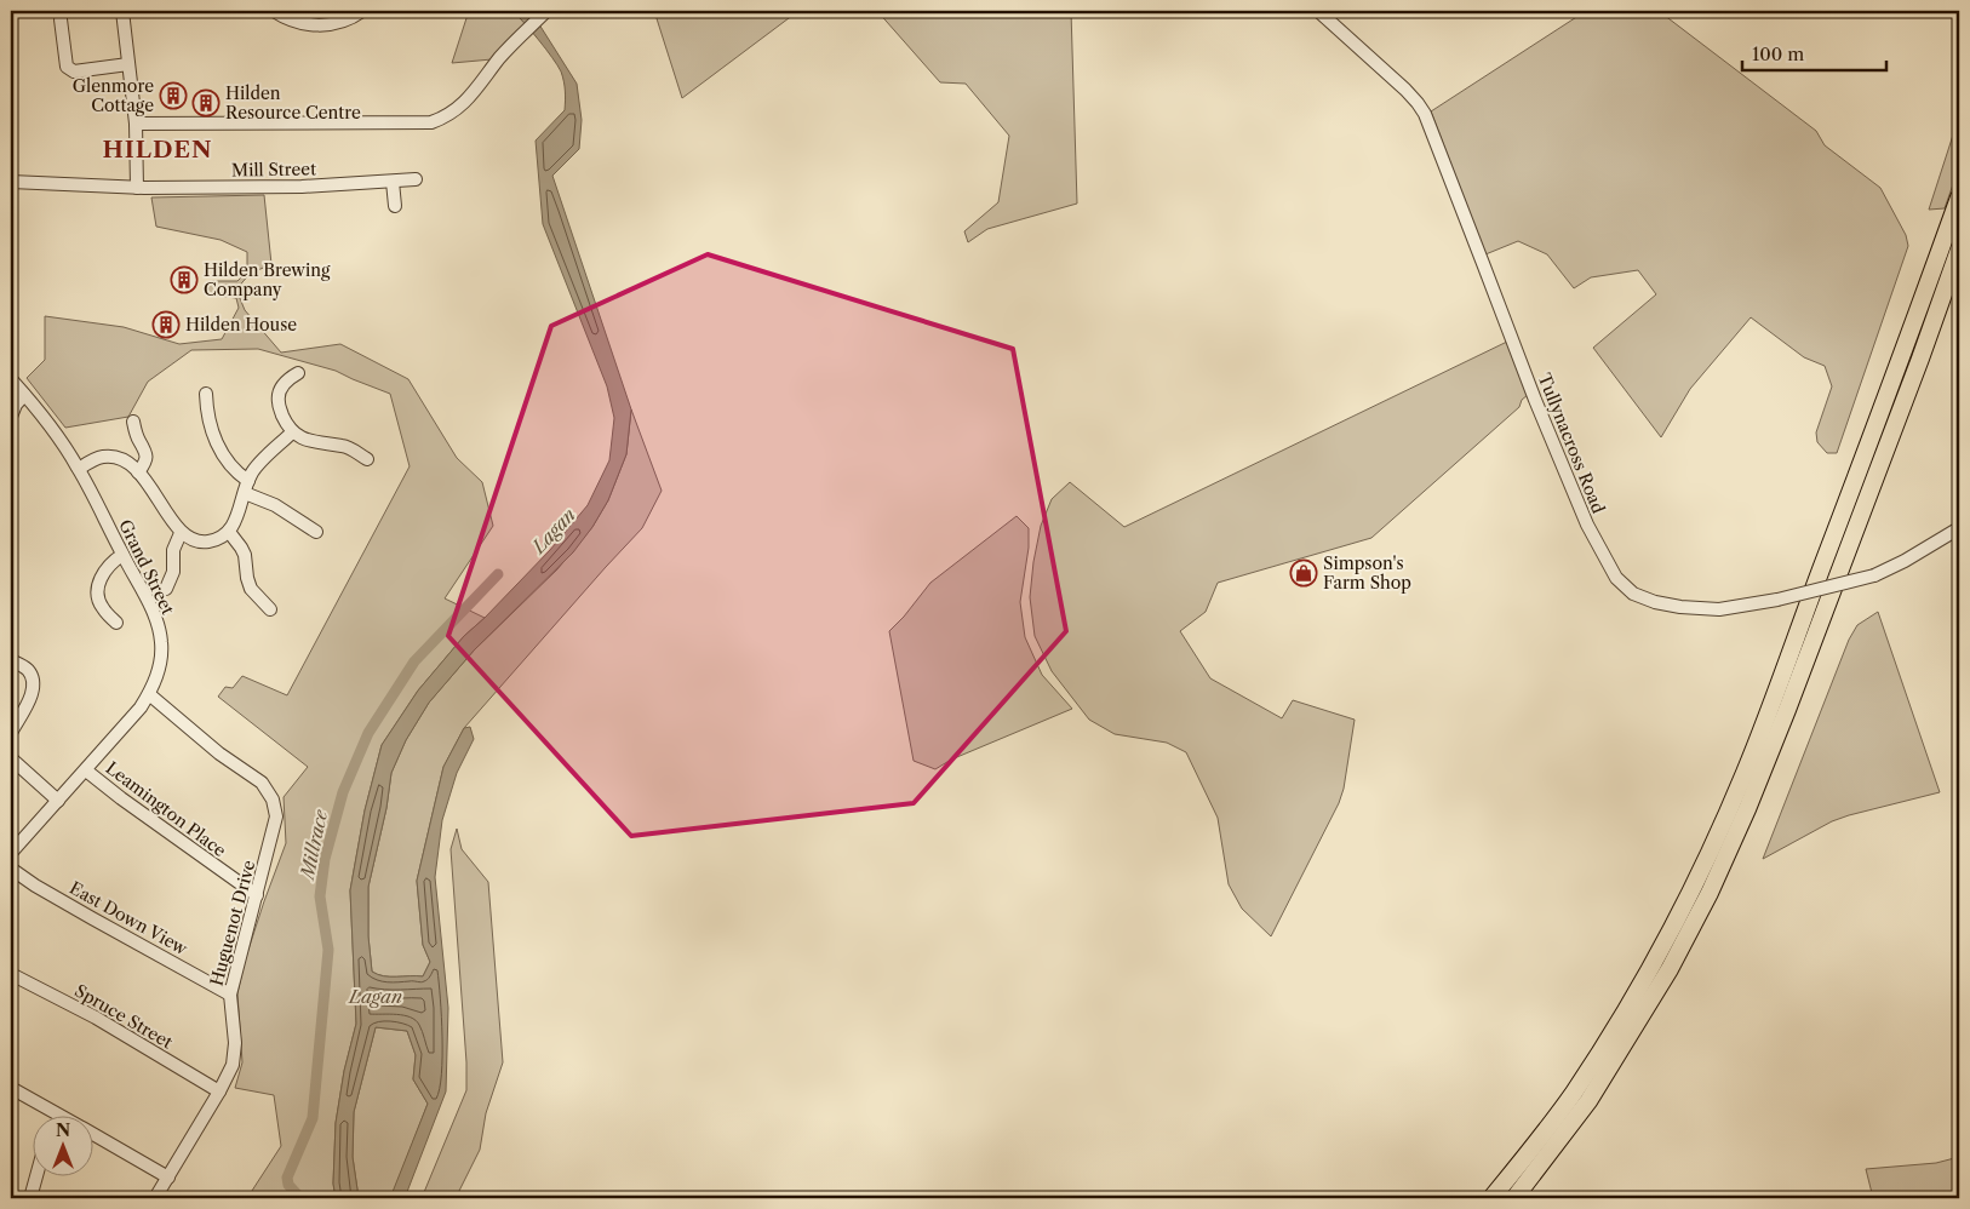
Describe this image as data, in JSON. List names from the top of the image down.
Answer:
{
  "streets": {
    "street": [
      "Mill Street",
      "Tullynacross Road",
      "Grand Street",
      "Leamington Place",
      "East Down View",
      "Huguenot Drive",
      "Spruce Street"
    ]
  },
  "crossings": [
    ["Grand Street", "Leamington Place"],
    ["Grand Street", "Huguenot Drive"],
    ["Leamington Place", "Huguenot Drive"],
    ["East Down View", "Huguenot Drive"],
    ["Huguenot Drive", "Spruce Street"]
  ],
  "districts": ["HILDEN"],
  "water": ["Lagan", "Millrace"],
  "places": {
    "building": [
      "Glenmore Cottage",
      "Hilden Resource Centre",
      "Hilden Brewing Company",
      "Hilden House"
    ],
    "shop": ["Simpson's Farm Shop"]
  },
  "scale_bar": "100 m",
  "north": "top"
}
